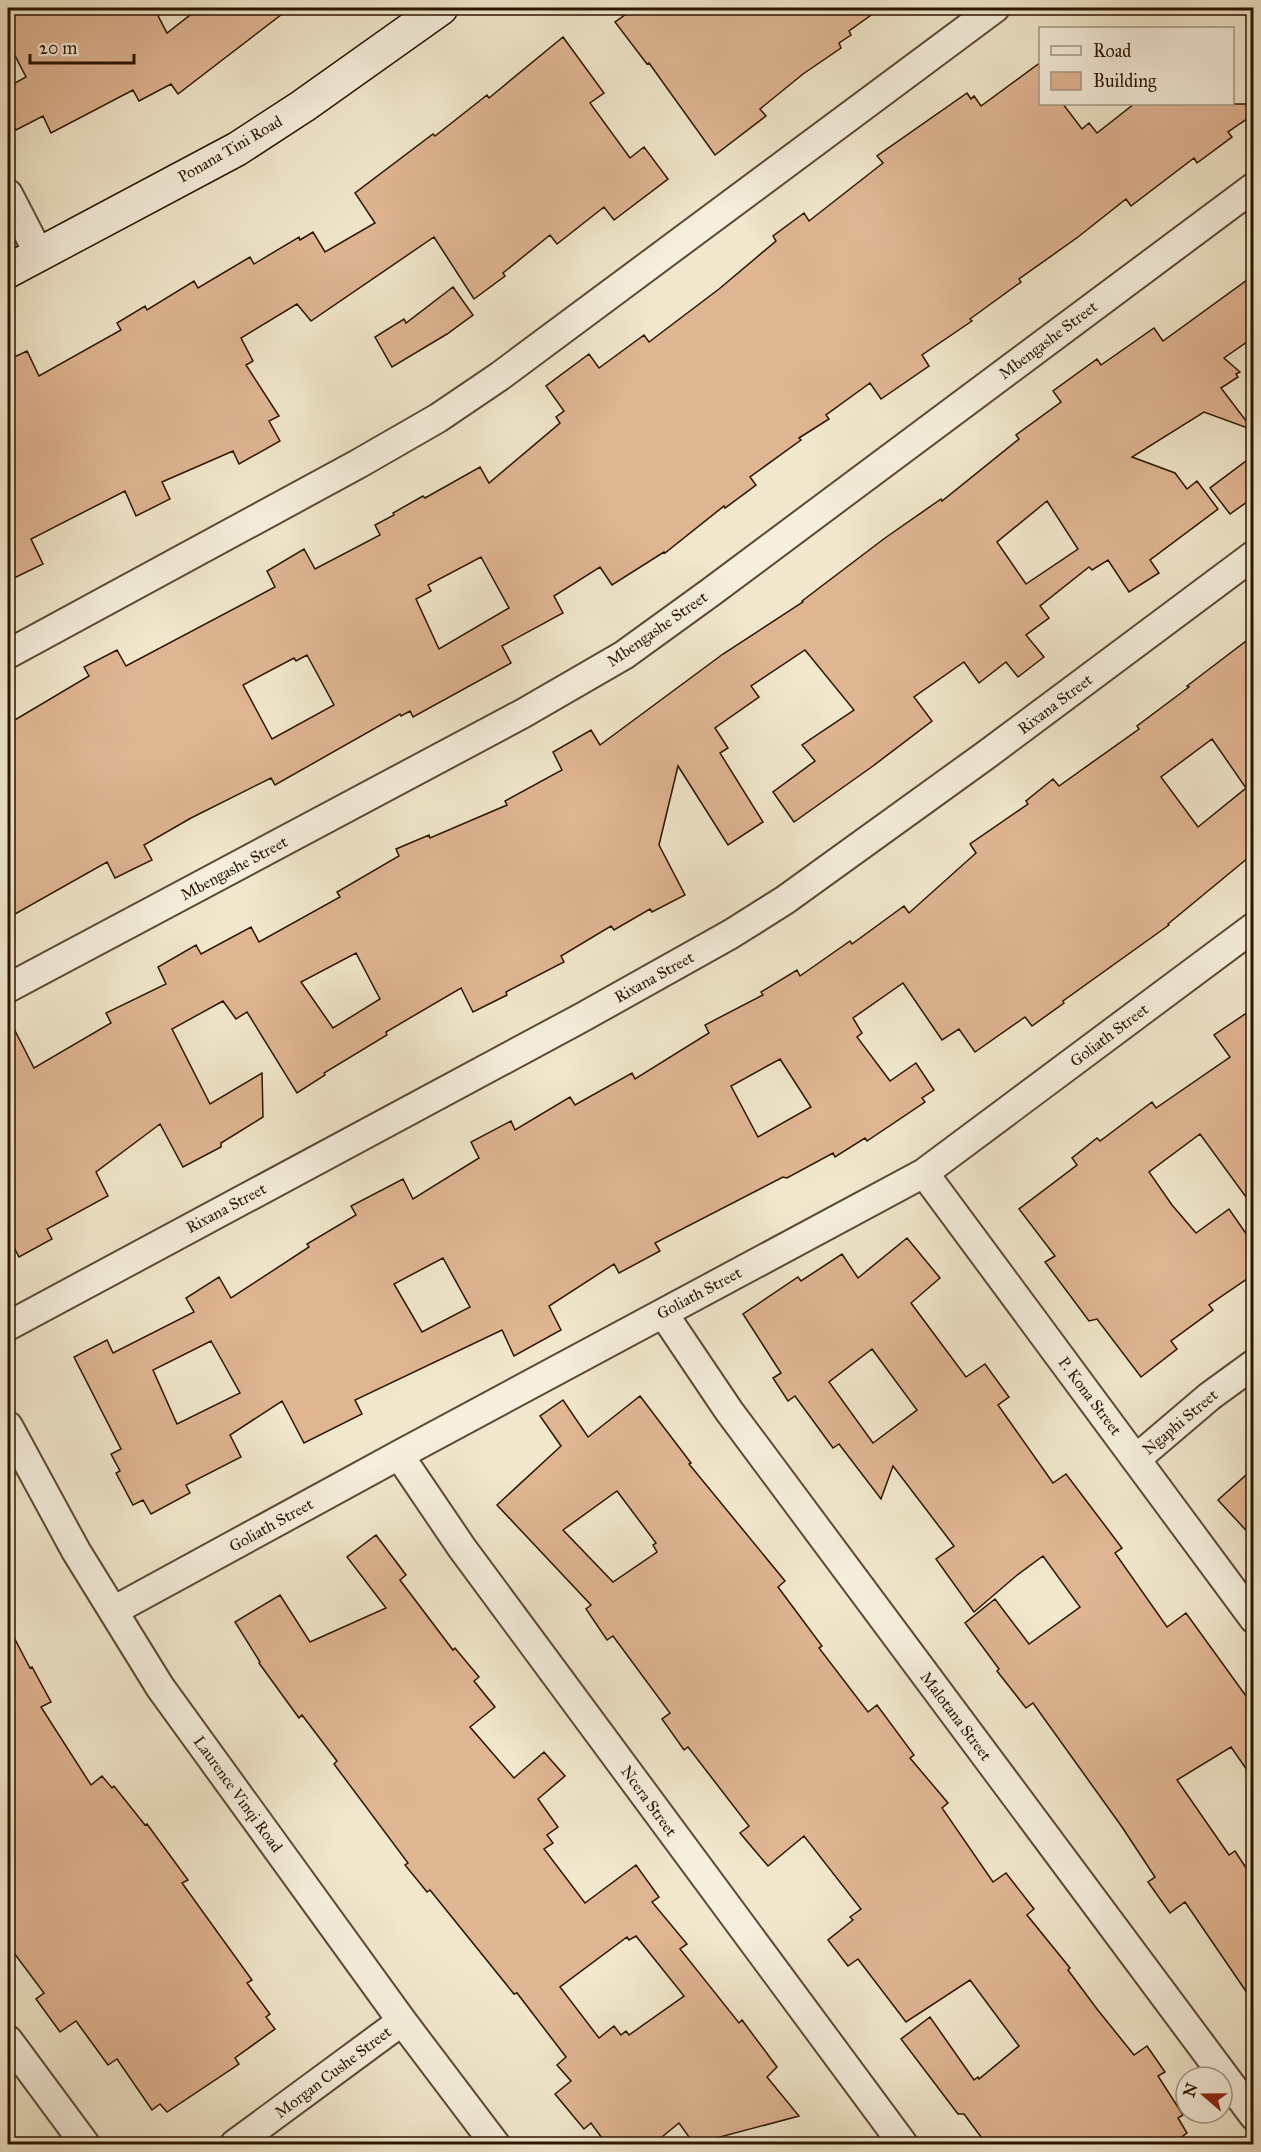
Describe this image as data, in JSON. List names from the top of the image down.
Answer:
{
  "streets": {
    "street": [
      "Ponana Tini Road",
      "Mbengashe Street",
      "Rixana Street",
      "Goliath Street",
      "P. Kona Street",
      "Ngaphi Street",
      "Malotana Street",
      "Laurence Vinqi Road",
      "Ncera Street",
      "Morgan Cushe Street"
    ]
  },
  "crossings": [
    ["Goliath Street", "P. Kona Street"],
    ["Goliath Street", "Malotana Street"],
    ["Goliath Street", "Laurence Vinqi Road"],
    ["Goliath Street", "Ncera Street"],
    ["P. Kona Street", "Ngaphi Street"],
    ["Laurence Vinqi Road", "Morgan Cushe Street"]
  ],
  "legend": ["Road", "Building"],
  "scale_bar": "20 m",
  "north": "left"
}
